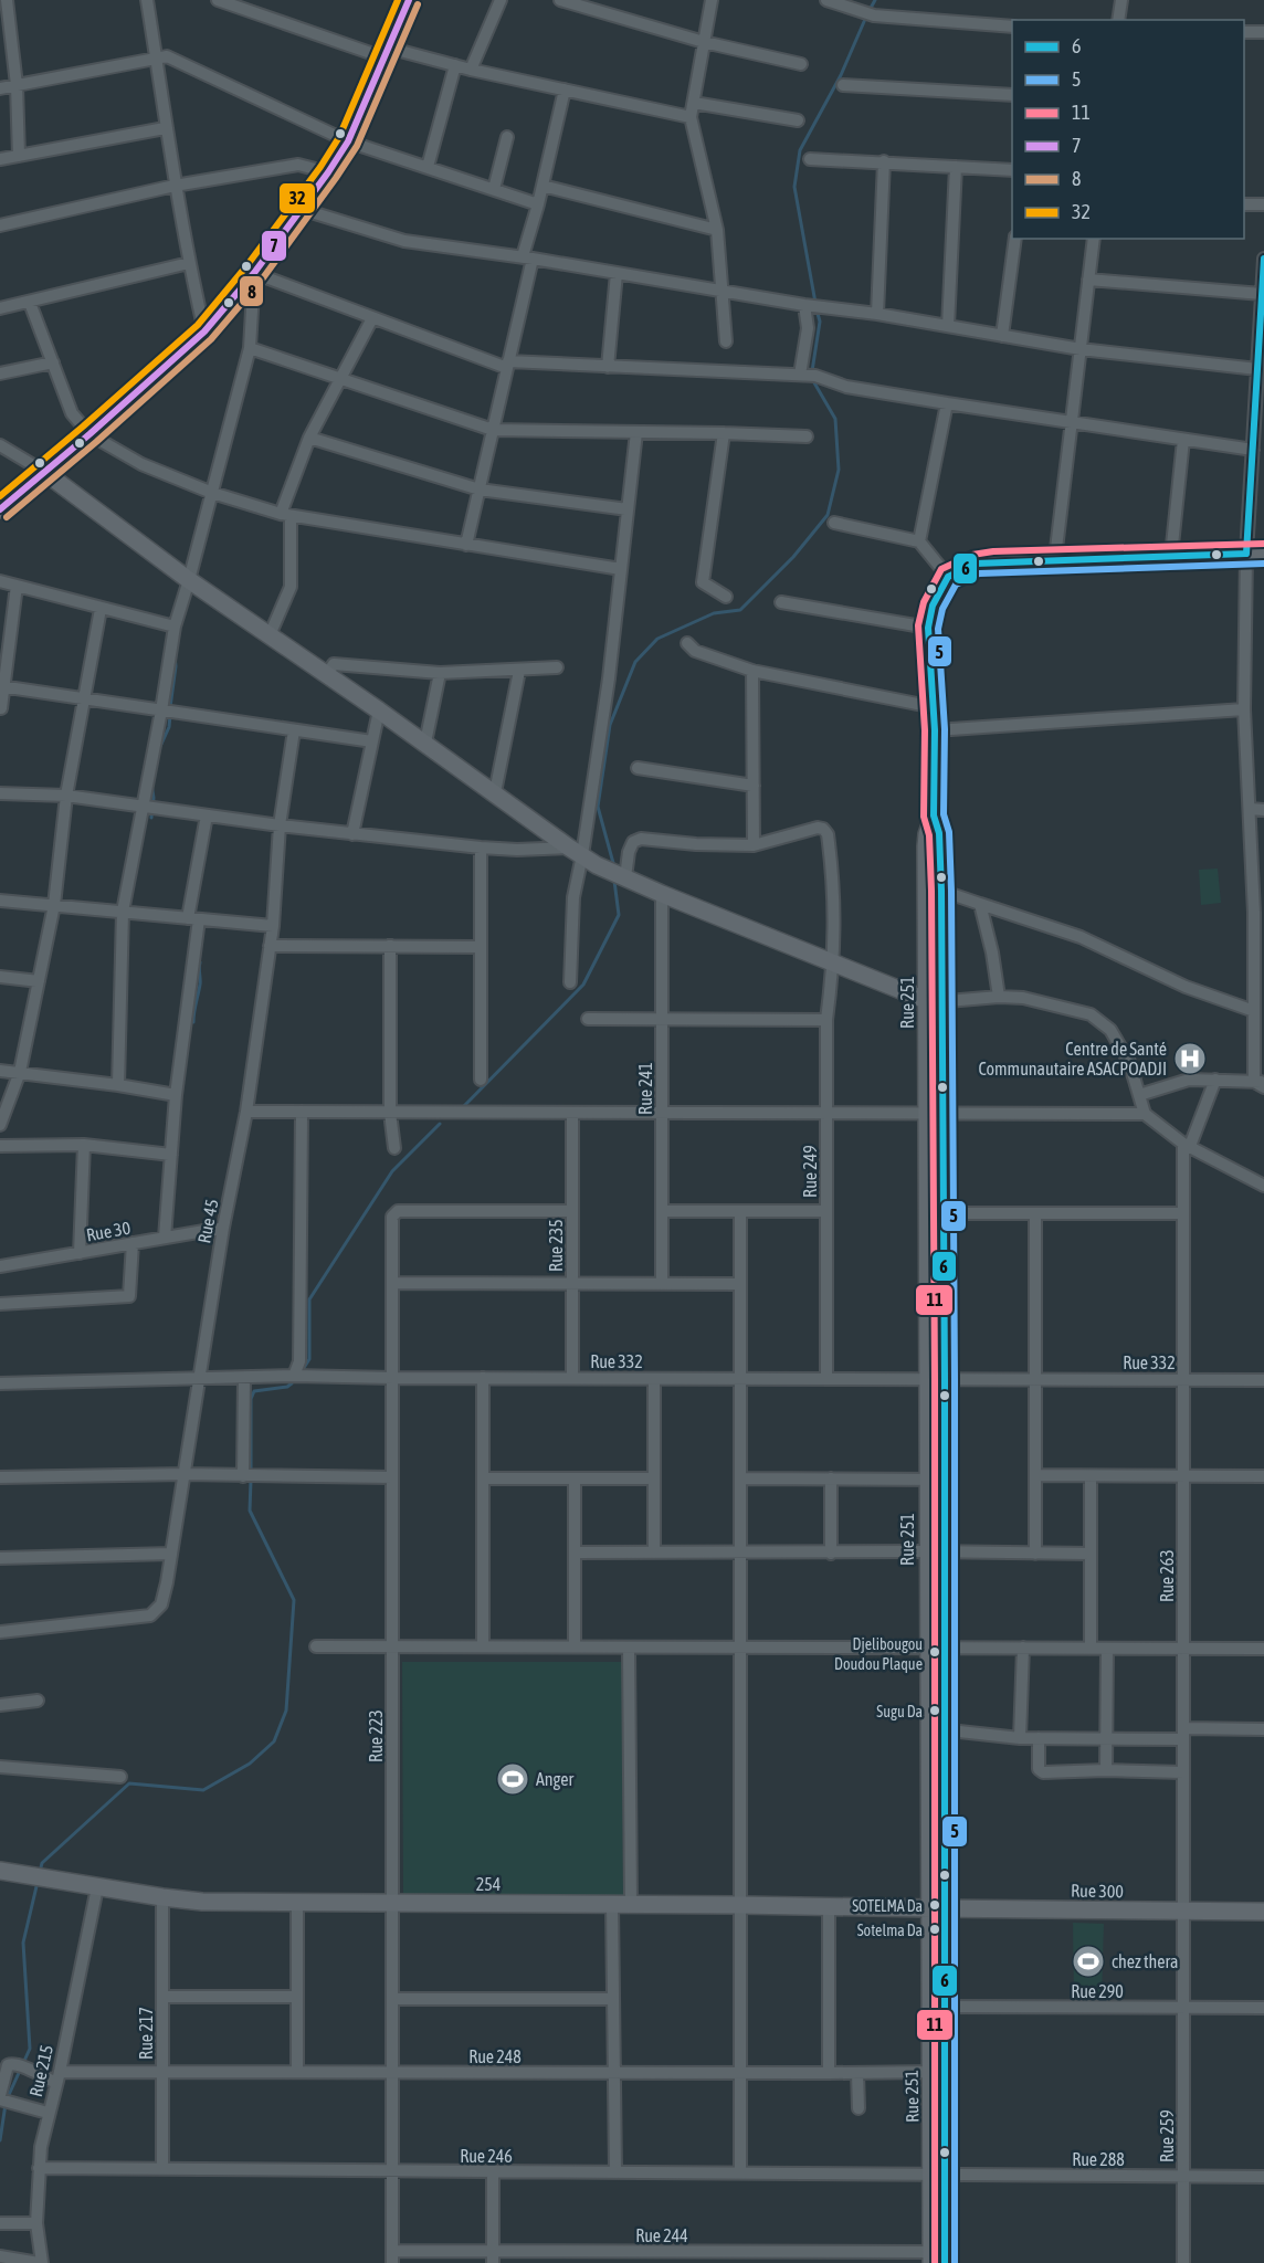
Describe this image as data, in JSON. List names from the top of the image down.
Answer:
{
  "streets": {
    "main road": ["Rue 251", "254", "Rue 300"],
    "street": [
      "Rue 241",
      "Rue 249",
      "Rue 45",
      "Rue 30",
      "Rue 235",
      "Rue 332",
      "Rue 263",
      "Rue 223",
      "Rue 290",
      "Rue 217",
      "Rue 248",
      "Rue 215",
      "Rue 259",
      "Rue 246",
      "Rue 288",
      "Rue 244"
    ]
  },
  "crossings": [
    ["Rue 251", "Rue 332"],
    ["Rue 251", "254"],
    ["Rue 251", "Rue 300"],
    ["Rue 251", "Rue 290"],
    ["Rue 251", "Rue 248"],
    ["Rue 251", "Rue 246"],
    ["Rue 251", "Rue 288"],
    ["Rue 251", "Rue 244"],
    ["Rue 249", "Rue 332"],
    ["Rue 45", "Rue 30"],
    ["Rue 45", "Rue 332"],
    ["Rue 235", "Rue 332"],
    ["Rue 235", "Rue 223"],
    ["Rue 332", "Rue 263"],
    ["Rue 332", "Rue 223"],
    ["Rue 263", "Rue 300"],
    ["Rue 263", "Rue 290"],
    ["Rue 263", "Rue 259"],
    ["Rue 223", "254"],
    ["Rue 223", "Rue 248"],
    ["Rue 223", "Rue 246"],
    ["Rue 223", "Rue 244"],
    ["254", "Rue 300"],
    ["254", "Rue 217"],
    ["254", "Rue 215"],
    ["Rue 290", "Rue 259"],
    ["Rue 217", "Rue 248"],
    ["Rue 217", "Rue 246"],
    ["Rue 248", "Rue 215"],
    ["Rue 215", "Rue 246"],
    ["Rue 259", "Rue 288"],
    ["Rue 246", "Rue 288"]
  ],
  "places": {
    "hospital": ["Centre de Santé Communautaire ASACPOADJI"],
    "other": [
      "Djelibougou Doudou Plaque",
      "Sugu Da",
      "SOTELMA Da",
      "Sotelma Da"
    ],
    "sports": ["Anger", "chez thera"]
  },
  "lines": [
    "transit line 7",
    "transit line 32",
    "transit line 8",
    "transit line 6",
    "transit line 11",
    "transit line 5"
  ],
  "legend": [
    "6",
    "5",
    "11",
    "7",
    "8",
    "32"
  ]
}
